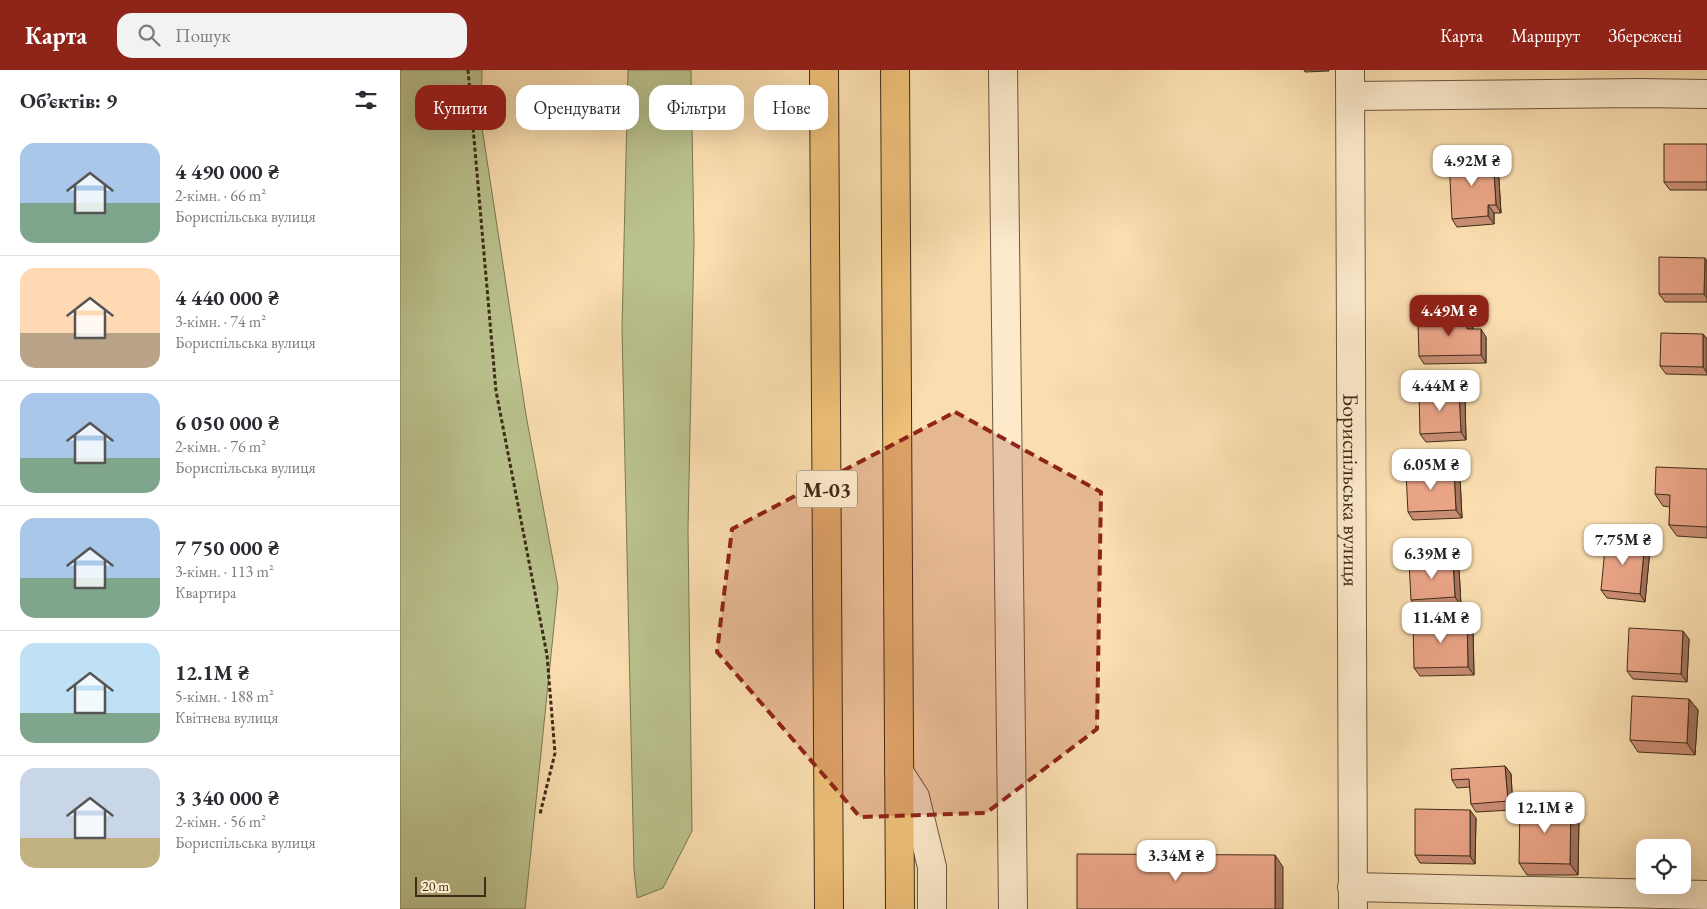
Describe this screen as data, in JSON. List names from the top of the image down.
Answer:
{
  "streets": {
    "highway": ["М-03"],
    "street": ["Бориспільська вулиця"]
  },
  "scale_bar": "20 m",
  "page": {
    "header": "Карта",
    "search": "Пошук",
    "nav": ["Карта", "Маршрут", "Збережені"],
    "heading": "Об’єктів: 9",
    "chip": [
      "Купити",
      "Орендувати",
      "Фільтри",
      "Нове"
    ],
    "list": [
      {
        "name": "4 490 000 ₴",
        "note": "2-кімн. · 66 m² · Бориспільська вулиця"
      },
      {
        "name": "4 440 000 ₴",
        "note": "3-кімн. · 74 m² · Бориспільська вулиця"
      },
      {
        "name": "6 050 000 ₴",
        "note": "2-кімн. · 76 m² · Бориспільська вулиця"
      },
      {
        "name": "7 750 000 ₴",
        "note": "3-кімн. · 113 m² · Квартира"
      },
      {
        "name": "12.1M ₴",
        "note": "5-кімн. · 188 m² · Квітнева вулиця"
      },
      {
        "name": "3 340 000 ₴",
        "note": "2-кімн. · 56 m² · Бориспільська вулиця"
      }
    ],
    "price": [
      "4.92M ₴",
      "4.49M ₴",
      "4.44M ₴",
      "6.05M ₴",
      "7.75M ₴",
      "6.39M ₴",
      "11.4M ₴",
      "12.1M ₴",
      "3.34M ₴"
    ],
    "scale": "20 m"
  }
}
